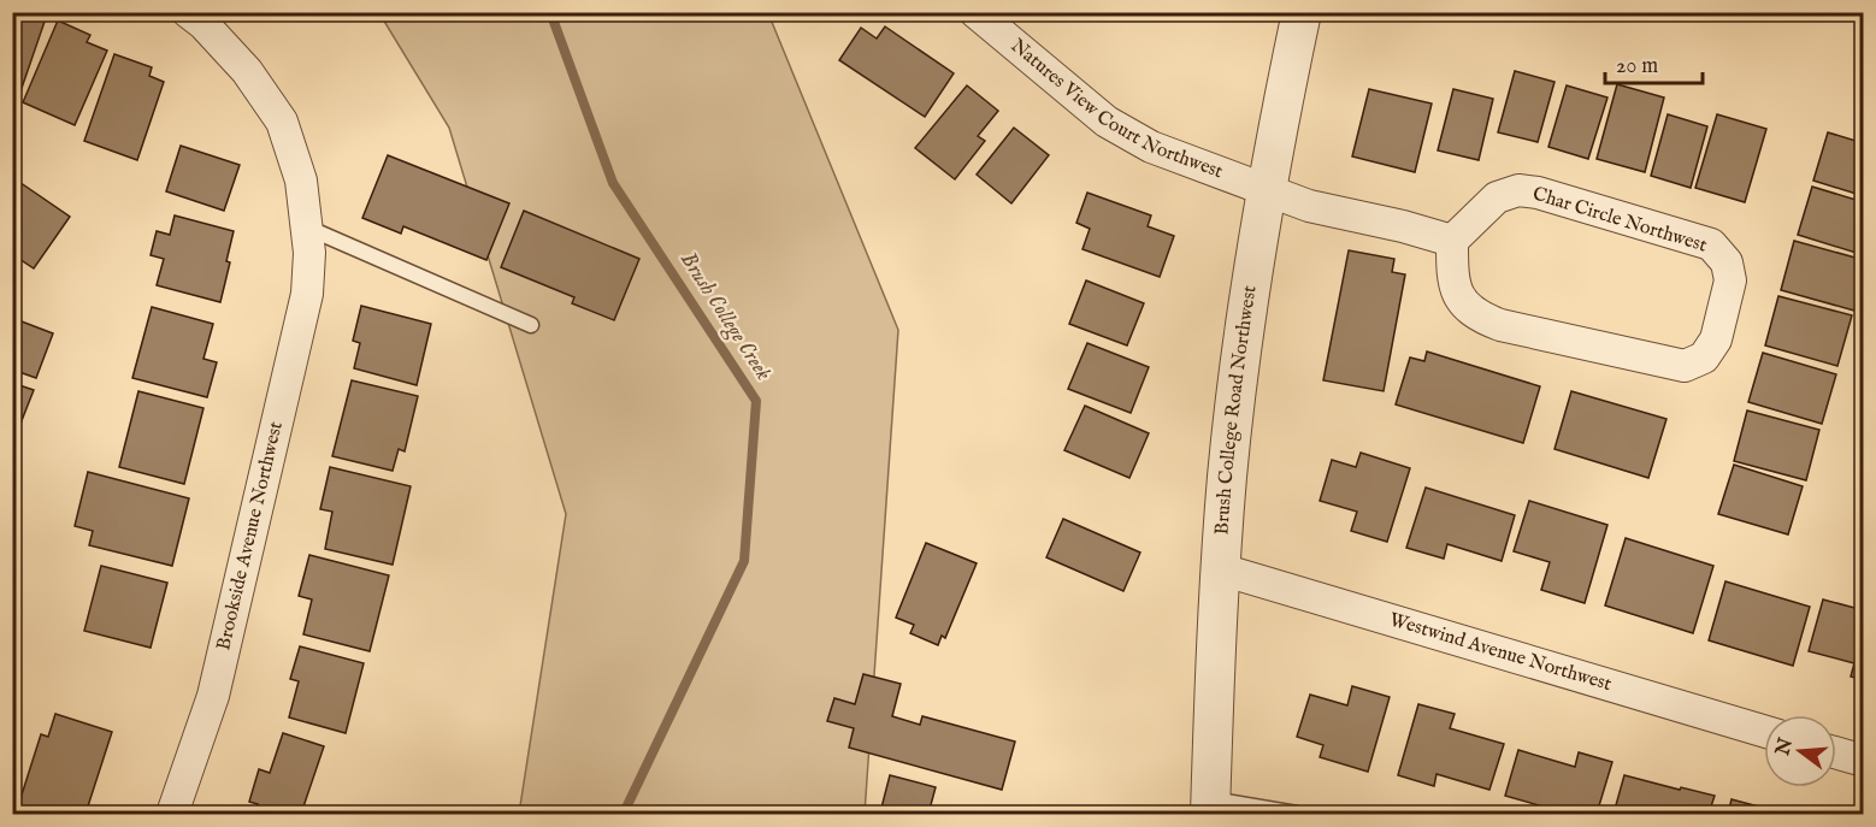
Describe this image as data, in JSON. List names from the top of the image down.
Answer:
{
  "streets": {
    "street": [
      "Natures View Court Northwest",
      "Char Circle Northwest",
      "Brush College Road Northwest",
      "Brookside Avenue Northwest",
      "Westwind Avenue Northwest"
    ]
  },
  "crossings": [
    ["Natures View Court Northwest", "Brush College Road Northwest"],
    ["Brush College Road Northwest", "Westwind Avenue Northwest"]
  ],
  "water": ["Brush College Creek"],
  "scale_bar": "20 m",
  "north": "left"
}
